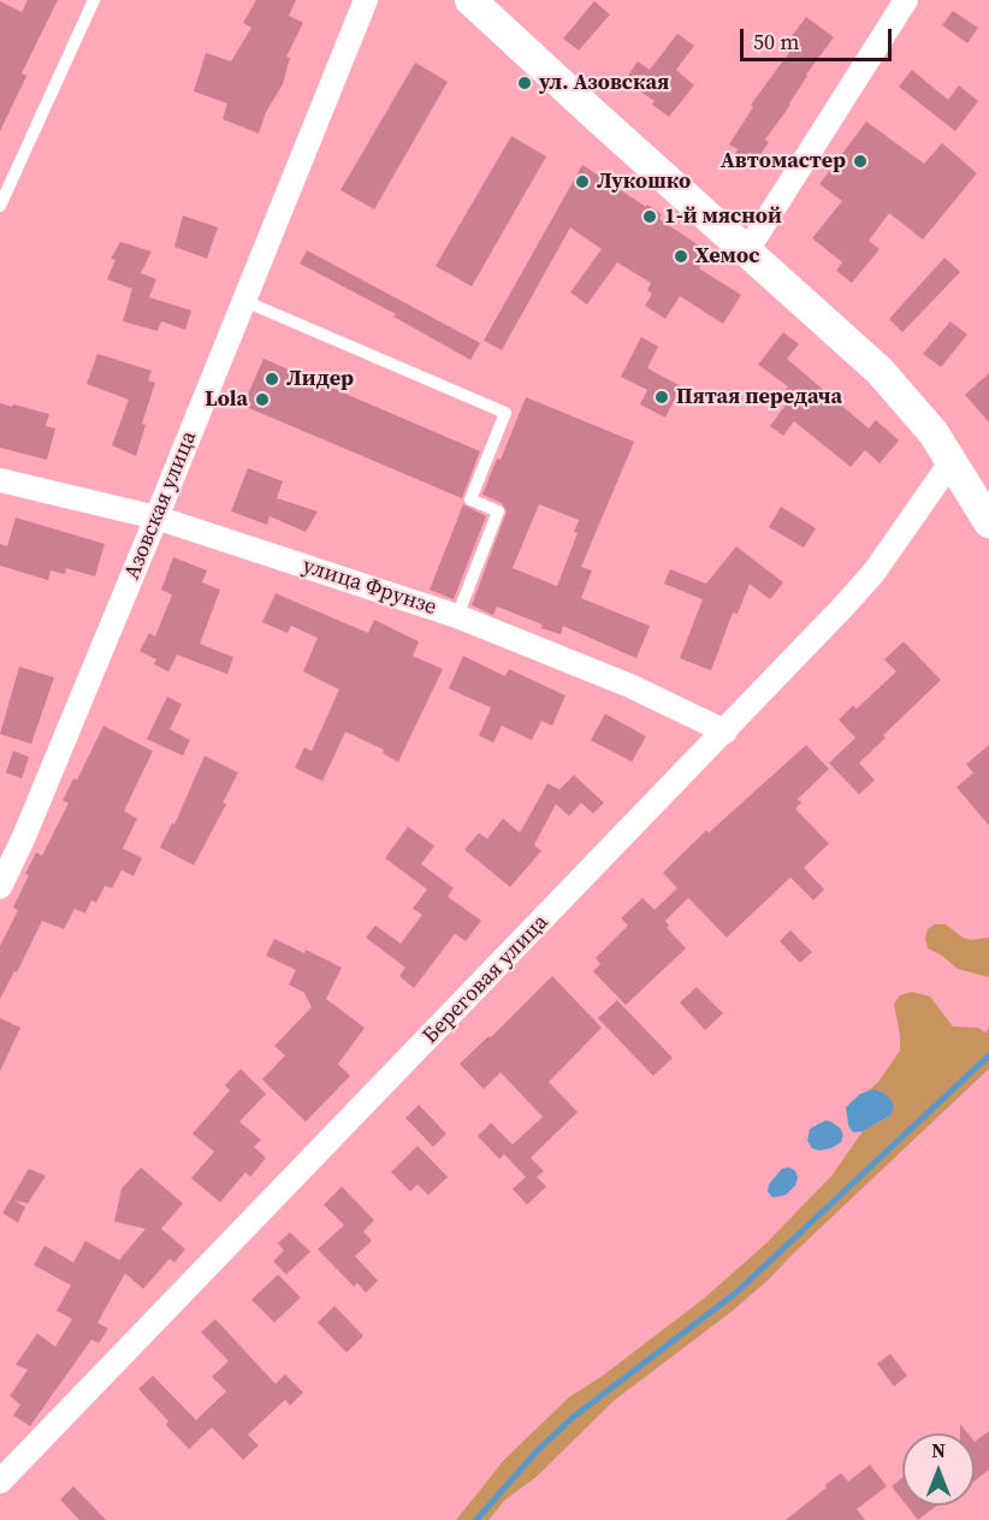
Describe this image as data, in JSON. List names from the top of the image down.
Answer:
{
  "streets": {
    "street": ["Азовская улица", "улица Фрунзе", "Береговая улица"]
  },
  "crossings": [
    ["Азовская улица", "улица Фрунзе"],
    ["улица Фрунзе", "Береговая улица"]
  ],
  "places": [
    "ул. Азовская",
    "Автомастер",
    "Лукошко",
    "1-й мясной",
    "Хемос",
    "Лидер",
    "Пятая передача",
    "Lola"
  ],
  "scale_bar": "50 m",
  "north": "top"
}
